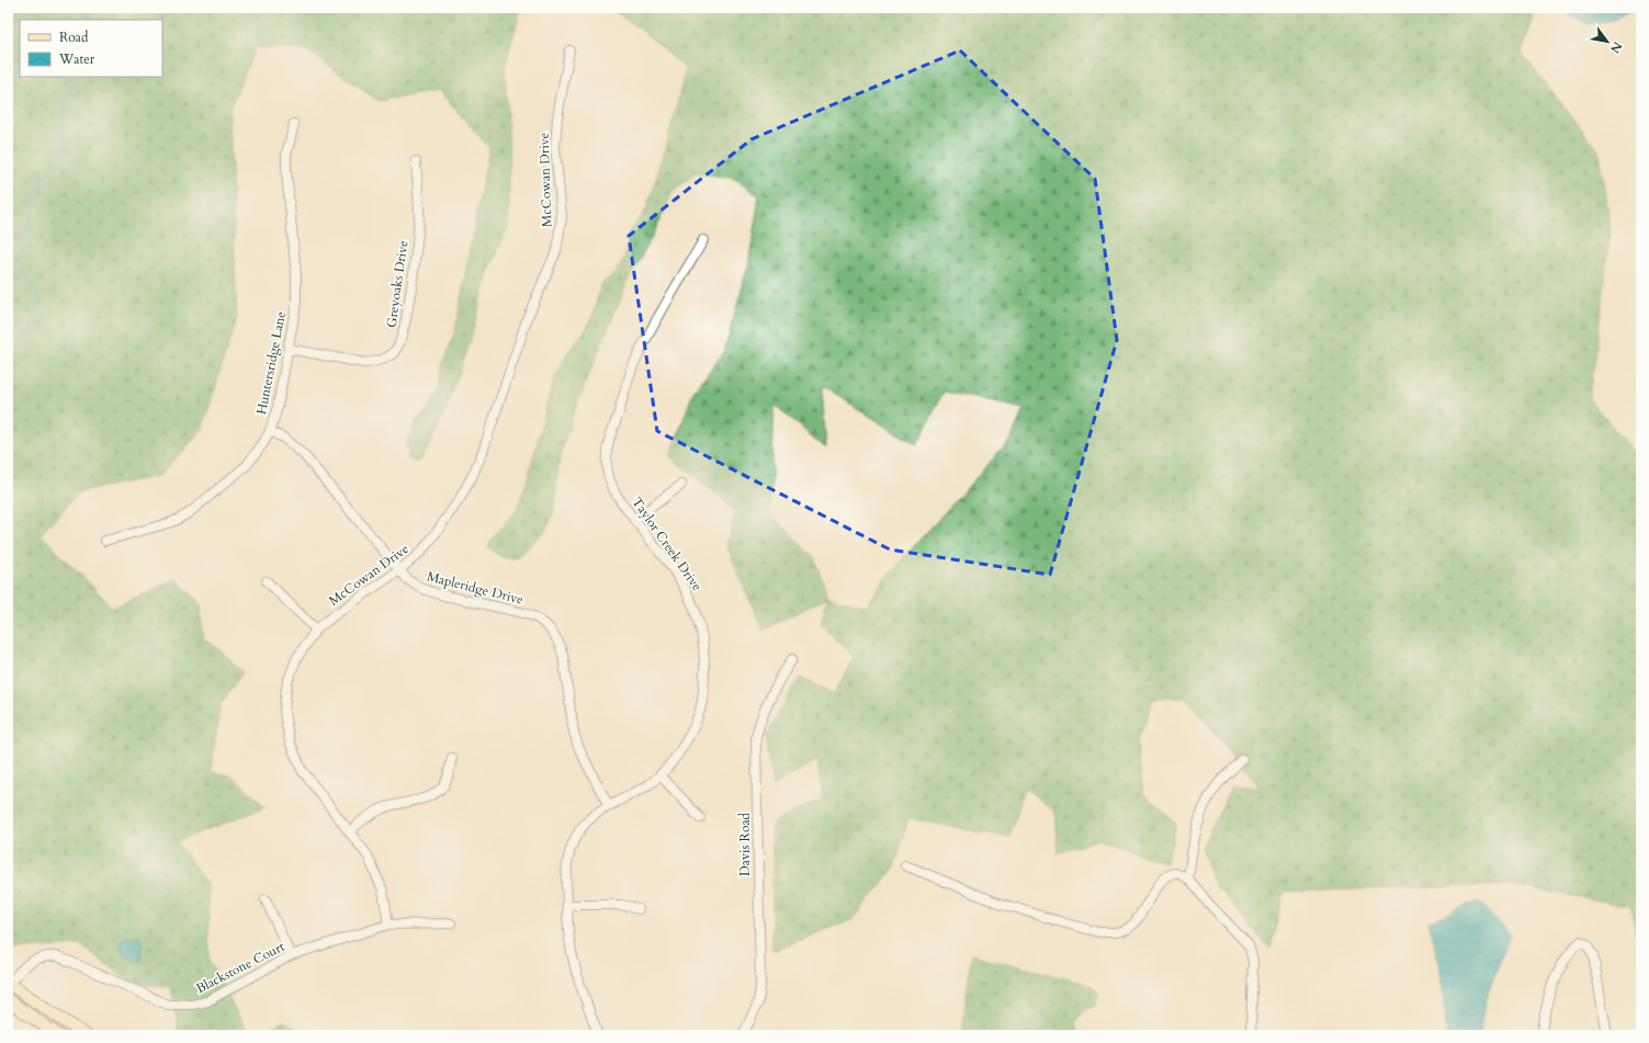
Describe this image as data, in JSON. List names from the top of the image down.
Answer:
{
  "streets": {
    "street": [
      "McCowan Drive",
      "Greyoaks Drive",
      "Huntersridge Lane",
      "Taylor Creek Drive",
      "Mapleridge Drive",
      "Davis Road",
      "Blackstone Court"
    ]
  },
  "crossings": [
    ["McCowan Drive", "Mapleridge Drive"],
    ["McCowan Drive", "Blackstone Court"],
    ["Greyoaks Drive", "Huntersridge Lane"],
    ["Huntersridge Lane", "Mapleridge Drive"],
    ["Taylor Creek Drive", "Mapleridge Drive"]
  ],
  "legend": ["Road", "Water"],
  "north": "bottom right"
}
